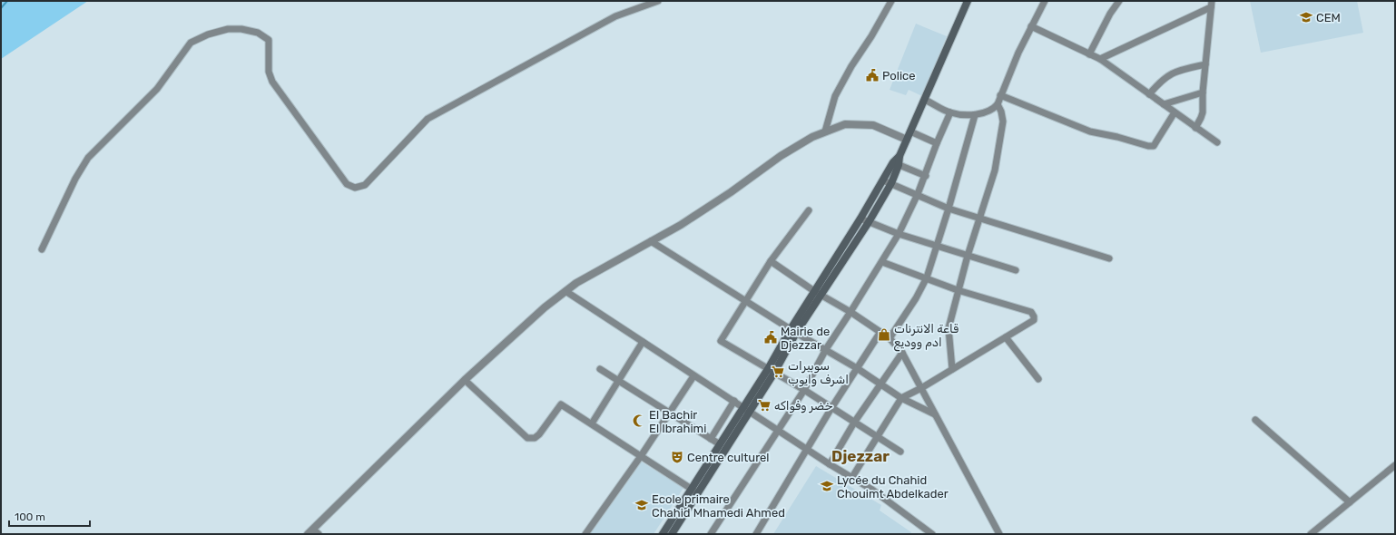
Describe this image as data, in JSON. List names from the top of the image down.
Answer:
{
  "districts": ["Djezzar"],
  "places": {
    "school or university": ["CEM", "Lycée du Chahid Chouimt Abdelkader", "Ecole primaire Chahid Mhamedi Ahmed"],
    "public building": ["Police", "Mairie de Djezzar"],
    "shop": ["قاعة الانترنات ادم ووديع"],
    "supermarket": ["سوبيرات اشرف وايوب", "خضر وفواكه"],
    "mosque": ["El Bachir El Ibrahimi"],
    "theatre": ["Centre culturel"]
  },
  "scale_bar": "100 m"
}
